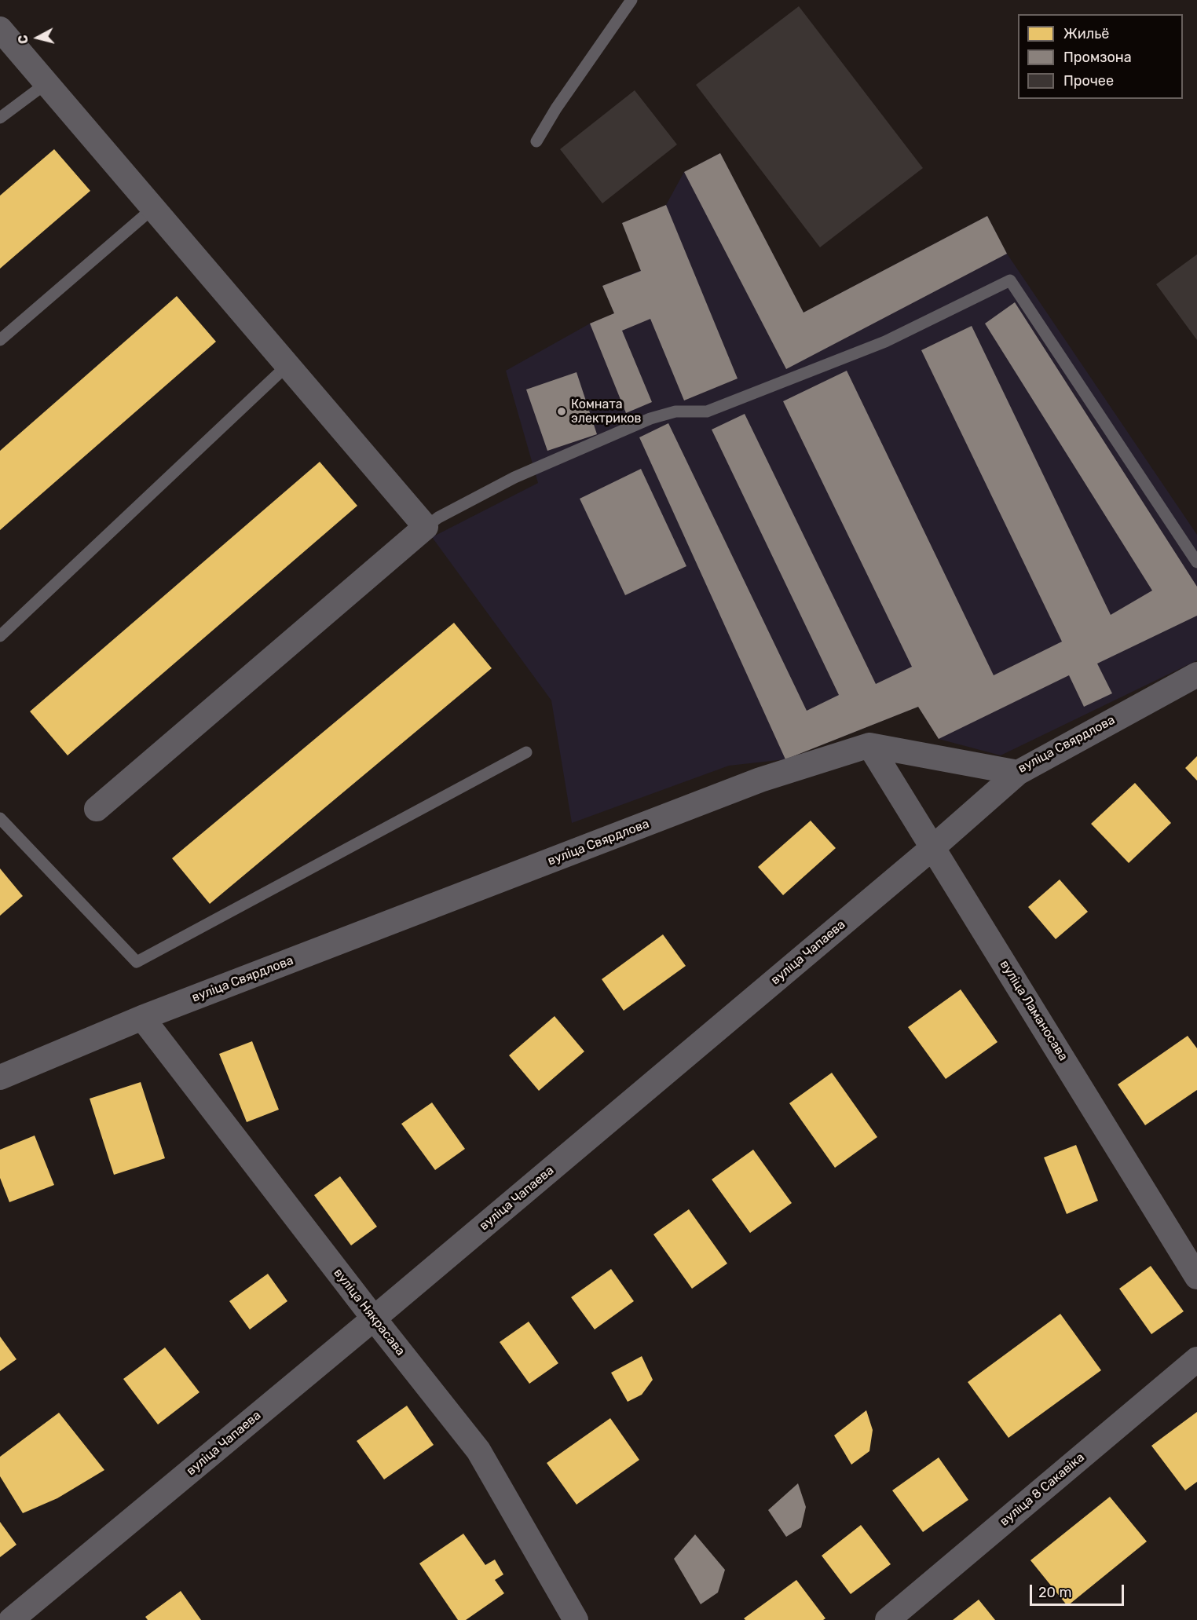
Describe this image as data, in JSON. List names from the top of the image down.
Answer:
{
  "streets": {
    "street": [
      "вуліца Свярдлова",
      "вуліца Чапаева",
      "вуліца Ламаносава",
      "вуліца Някрасава",
      "вуліца 8 Сакавіка"
    ]
  },
  "crossings": [
    ["вуліца Свярдлова", "вуліца Чапаева"],
    ["вуліца Свярдлова", "вуліца Ламаносава"],
    ["вуліца Свярдлова", "вуліца Някрасава"],
    ["вуліца Чапаева", "вуліца Ламаносава"],
    ["вуліца Чапаева", "вуліца Някрасава"]
  ],
  "places": ["Комната электриков"],
  "legend": ["Жильё", "Промзона", "Прочее"],
  "scale_bar": "20 m",
  "north": "left"
}
